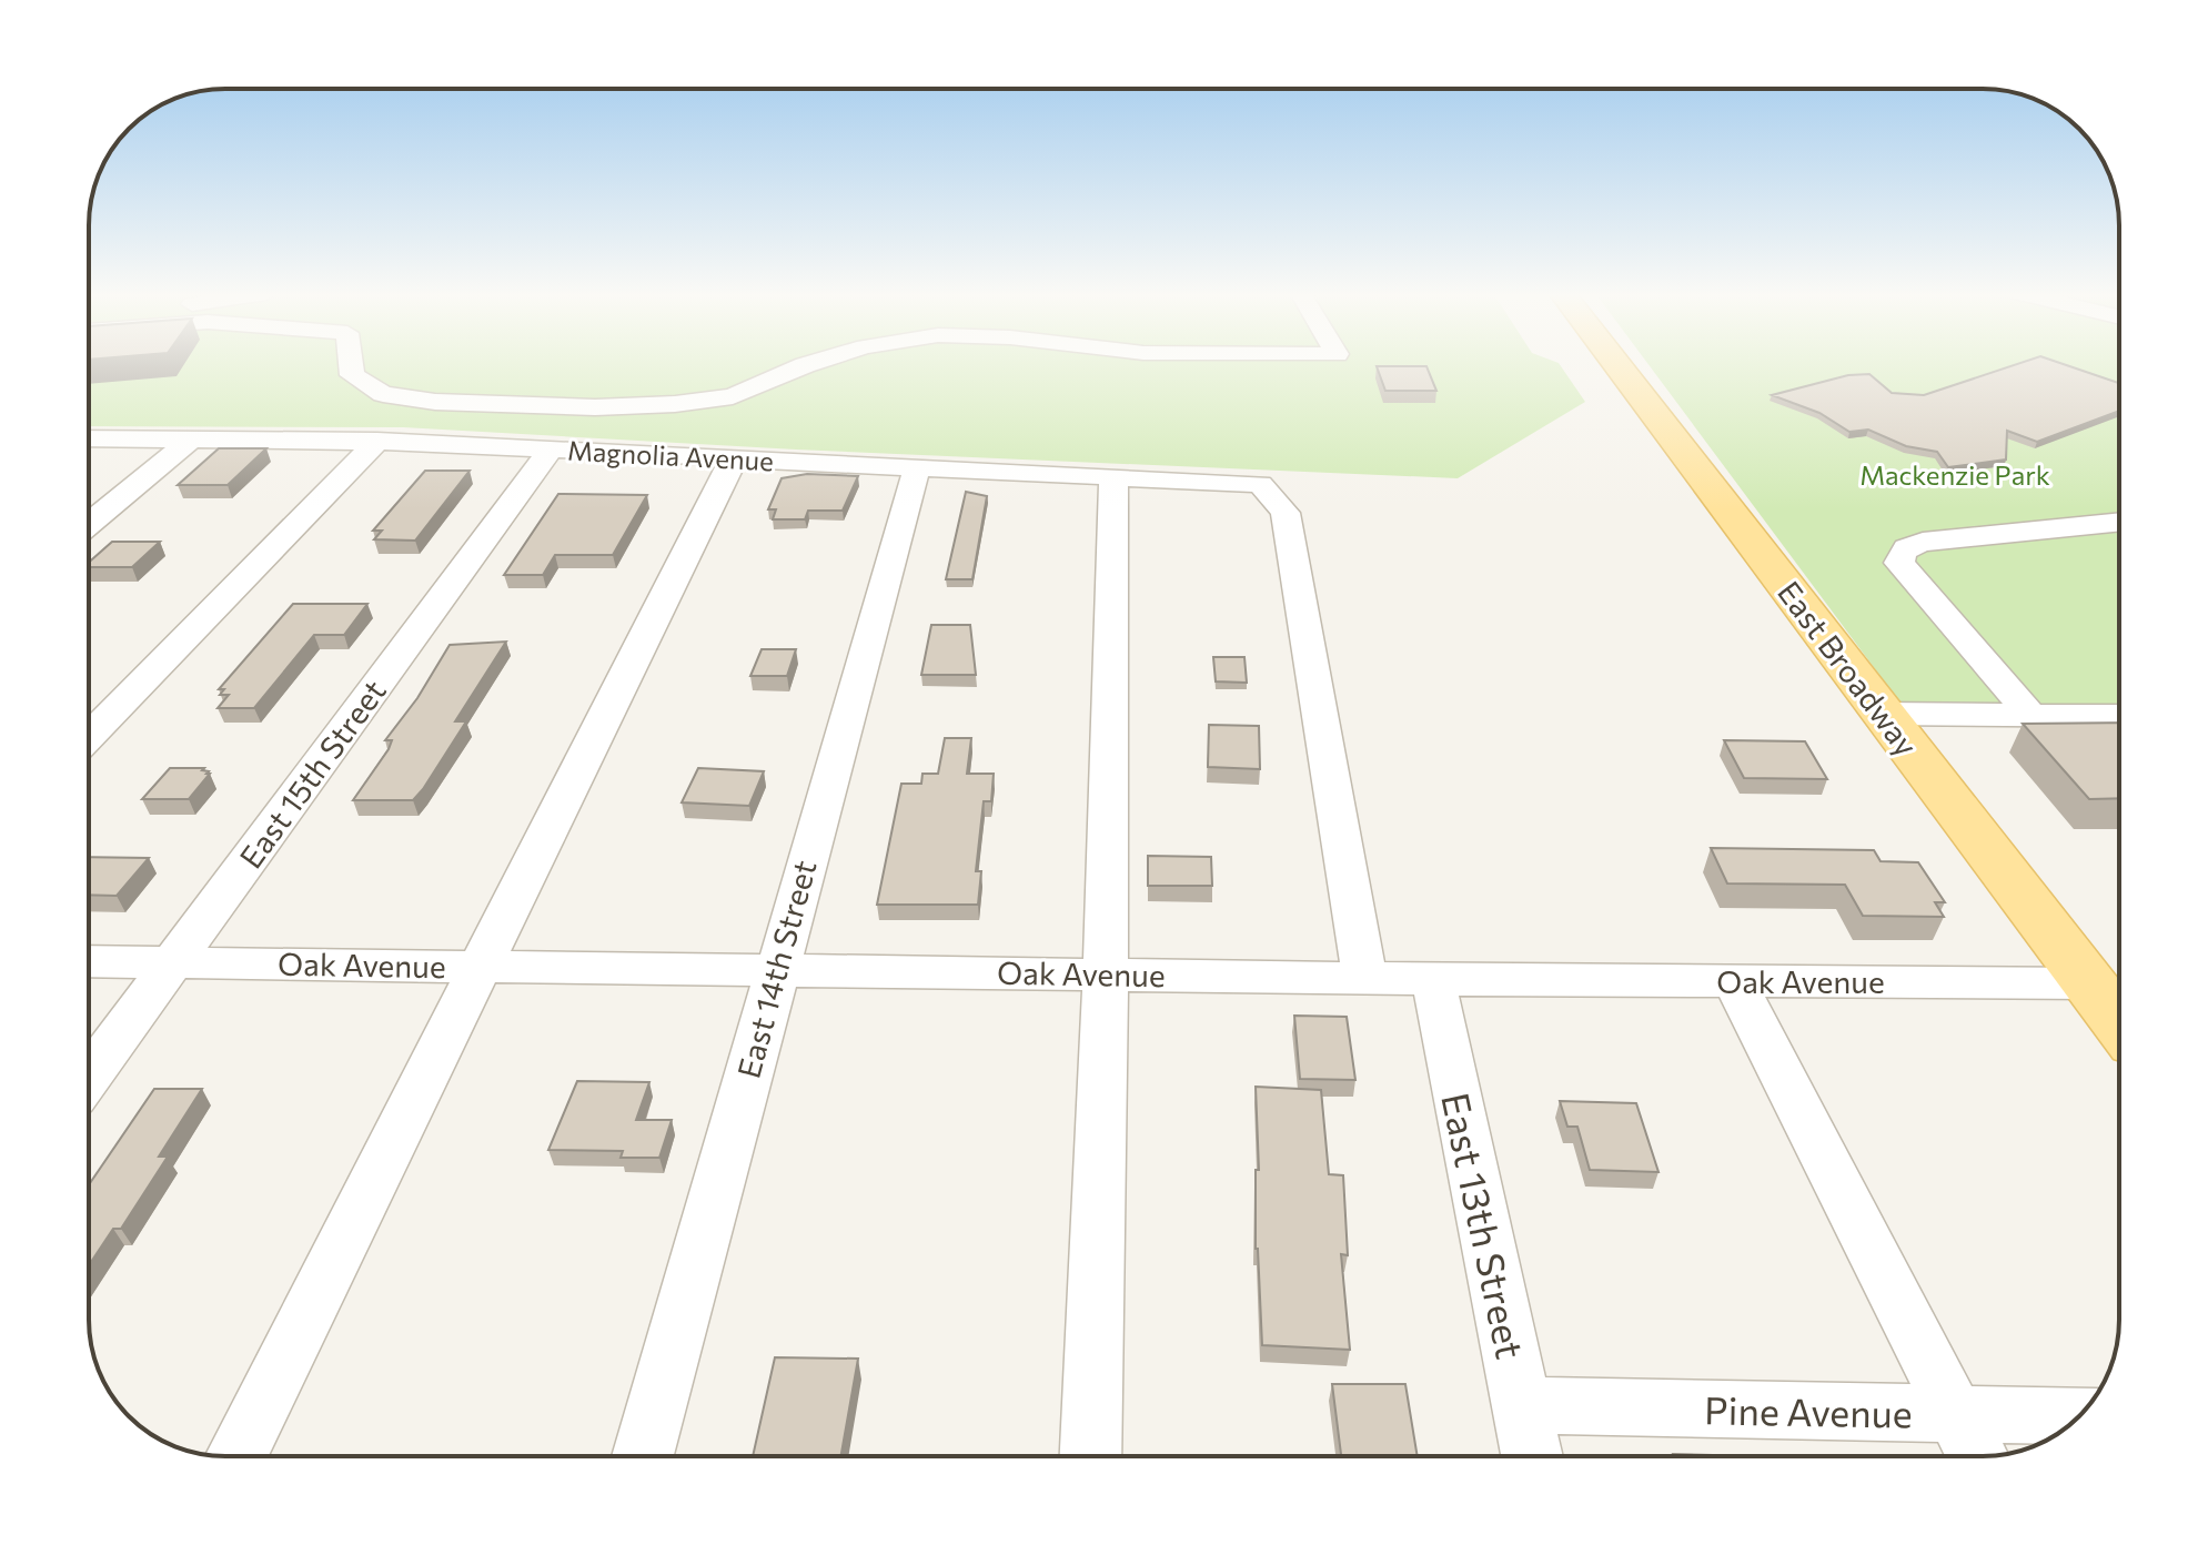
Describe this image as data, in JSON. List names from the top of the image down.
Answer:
{
  "streets": {
    "main road": ["East Broadway"],
    "street": [
      "Magnolia Avenue",
      "East 15th Street",
      "Oak Avenue",
      "East 14th Street",
      "East 13th Street",
      "Pine Avenue"
    ]
  },
  "crossings": [
    ["Magnolia Avenue", "East 15th Street"],
    ["Magnolia Avenue", "Oak Avenue"],
    ["Magnolia Avenue", "East 14th Street"],
    ["East Broadway", "Oak Avenue"],
    ["East 15th Street", "Oak Avenue"],
    ["Oak Avenue", "East 14th Street"],
    ["Oak Avenue", "East 13th Street"],
    ["East 13th Street", "Pine Avenue"]
  ],
  "parks": ["Mackenzie Park"]
}
